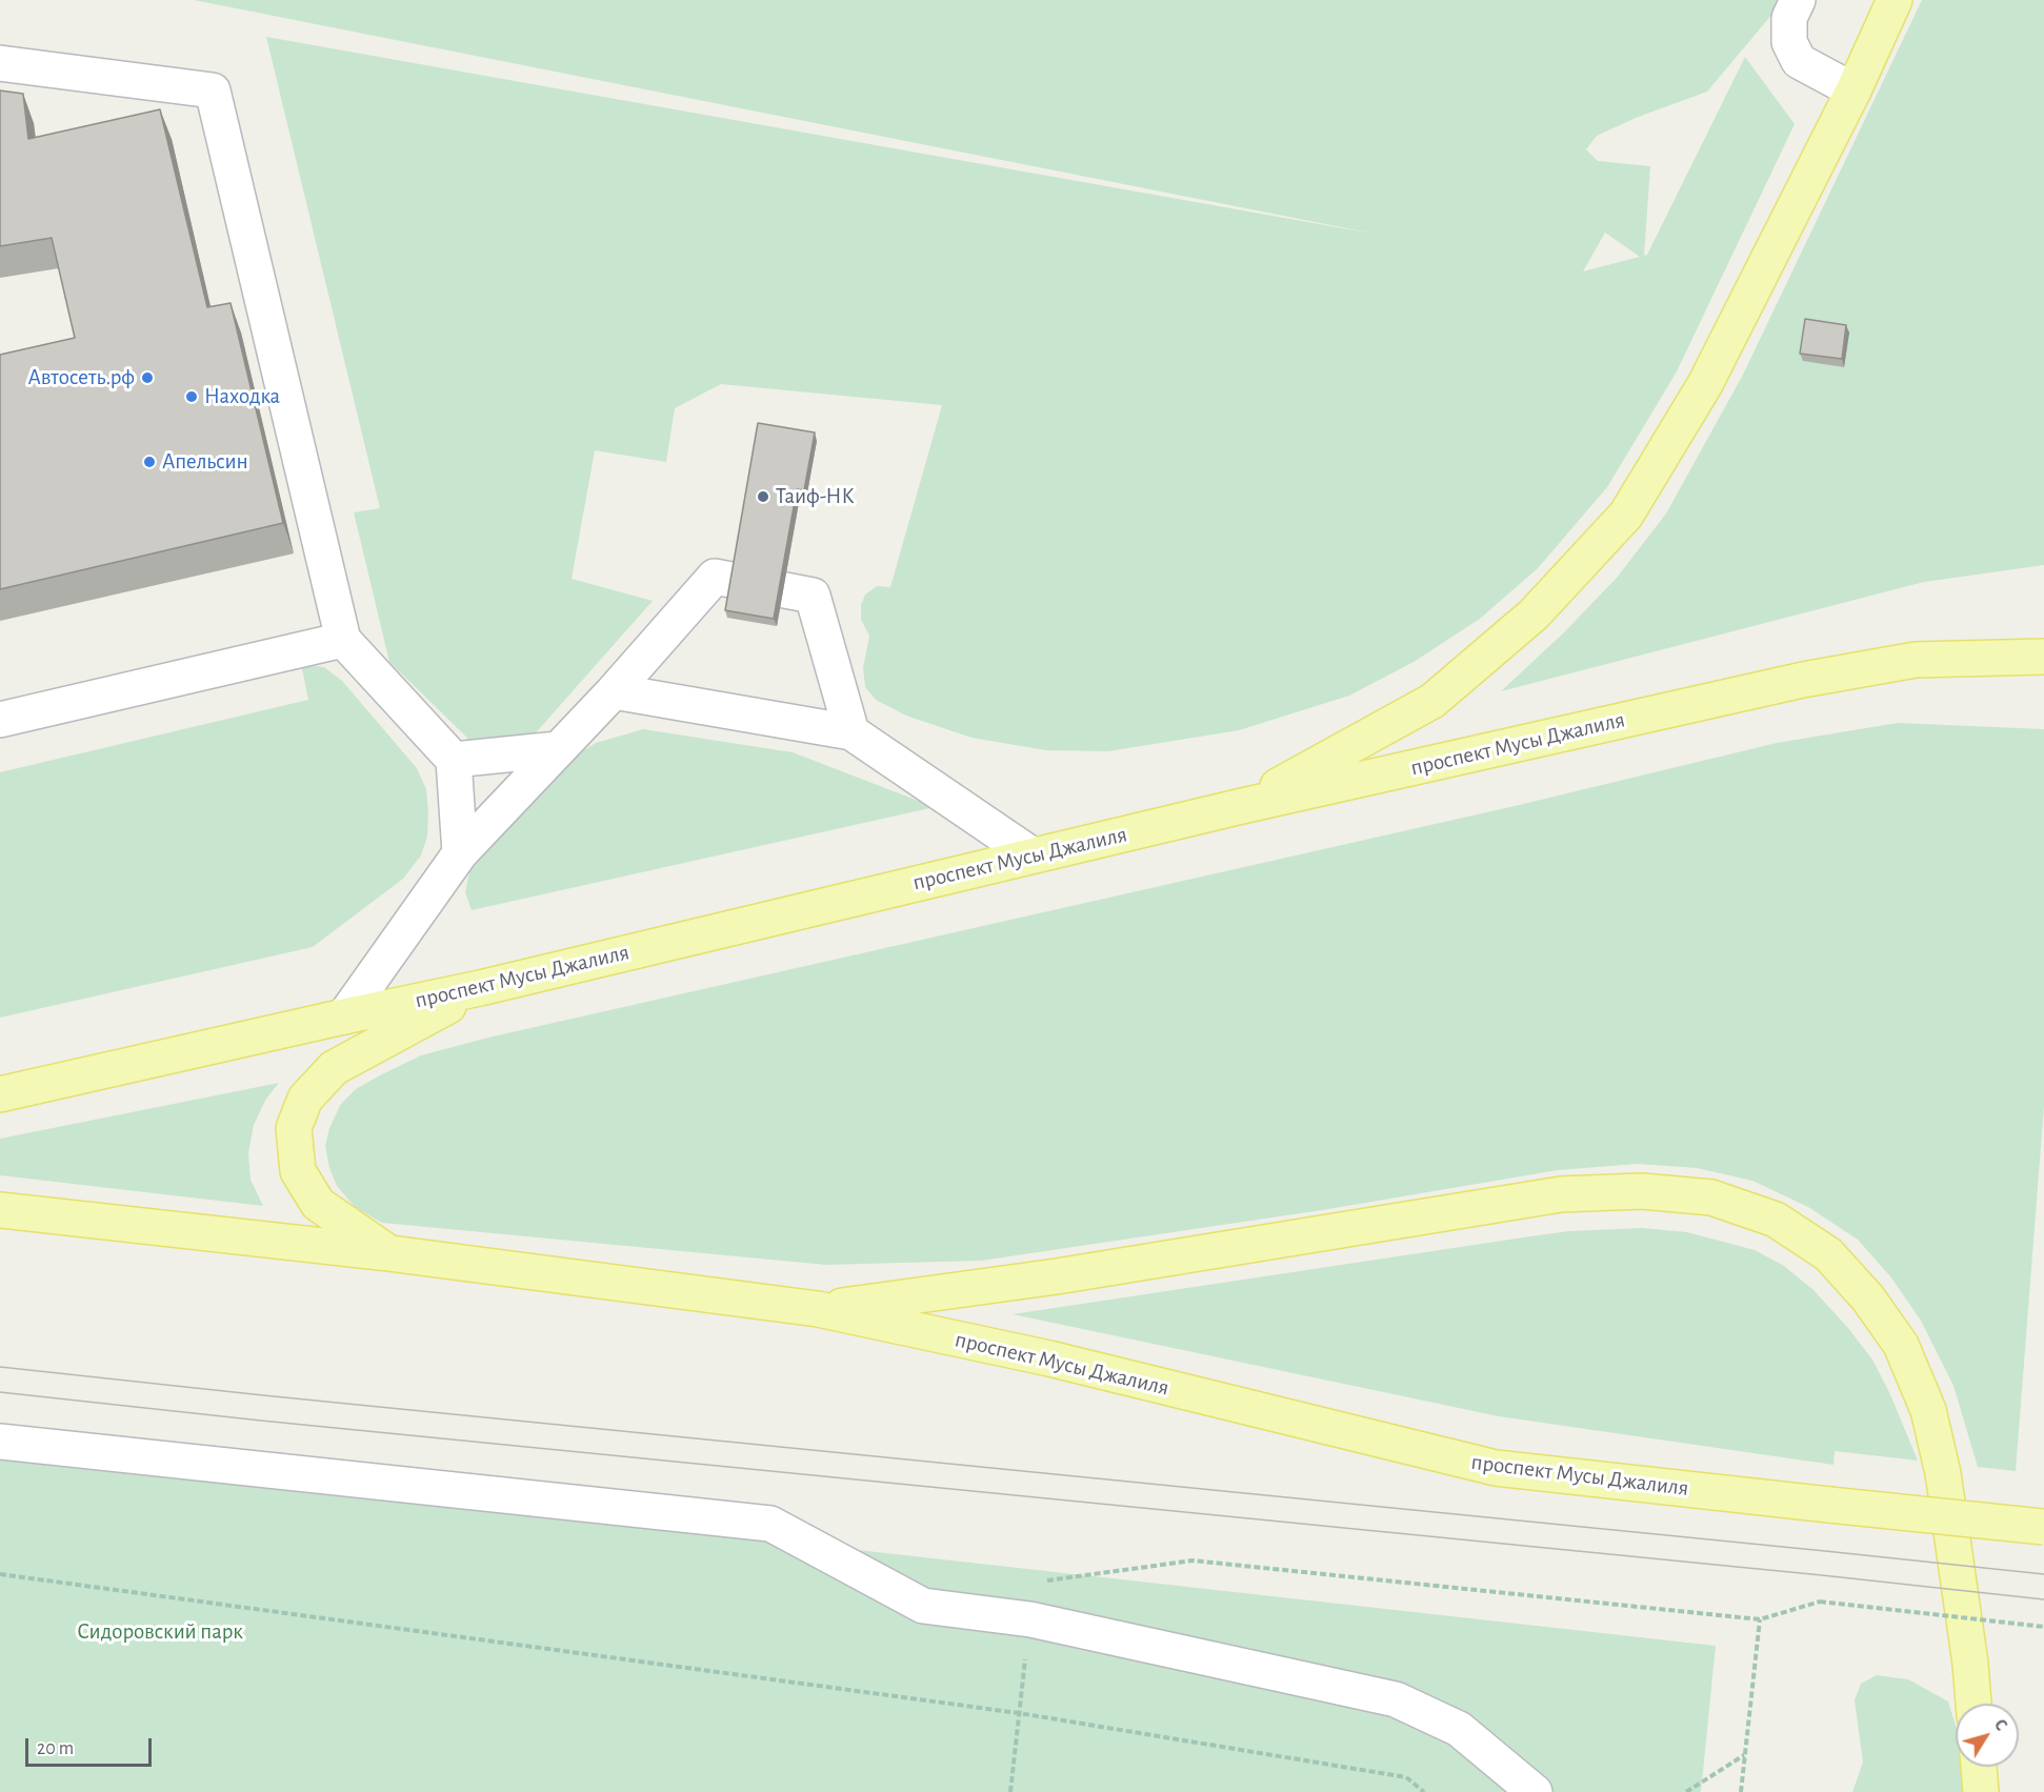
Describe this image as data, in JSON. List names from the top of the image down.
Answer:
{
  "streets": {
    "main road": ["проспект Мусы Джалиля"]
  },
  "parks": ["Сидоровский парк"],
  "places": [
    "Автосеть.рф",
    "Находка",
    "Апельсин",
    "Таиф-НК"
  ],
  "scale_bar": "20 m",
  "north": "top right"
}
